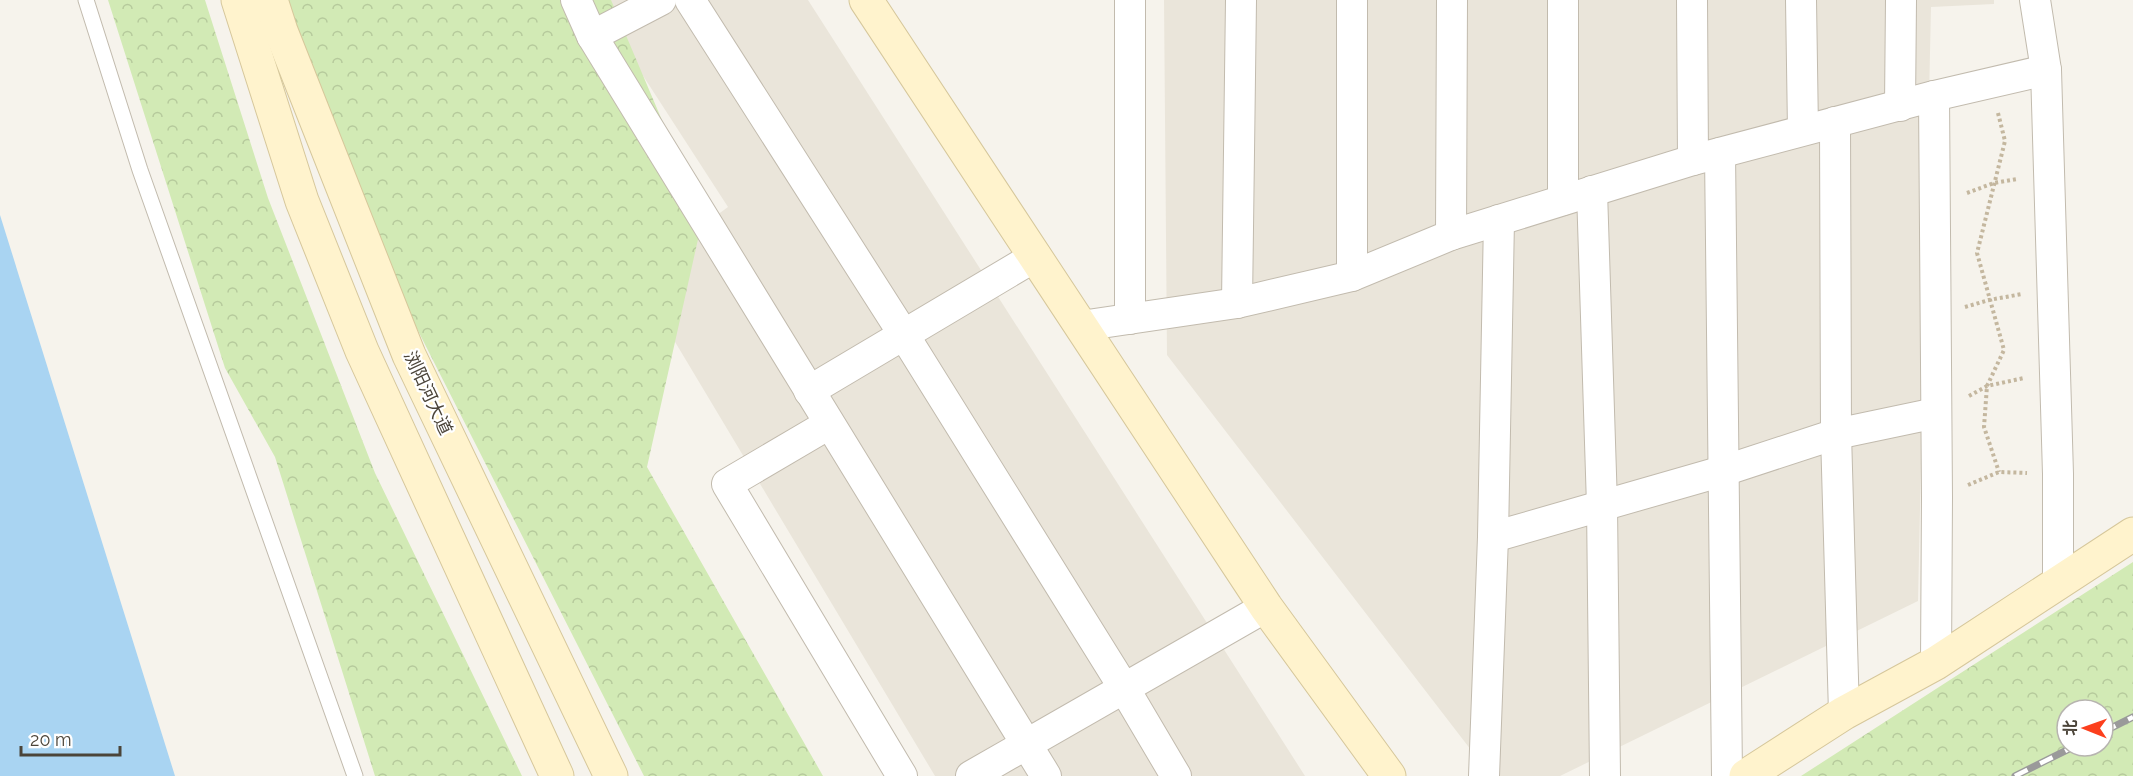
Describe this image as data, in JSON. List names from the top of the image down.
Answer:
{
  "streets": {
    "main road": ["浏阳河大道"]
  },
  "scale_bar": "20 m",
  "north": "left"
}
